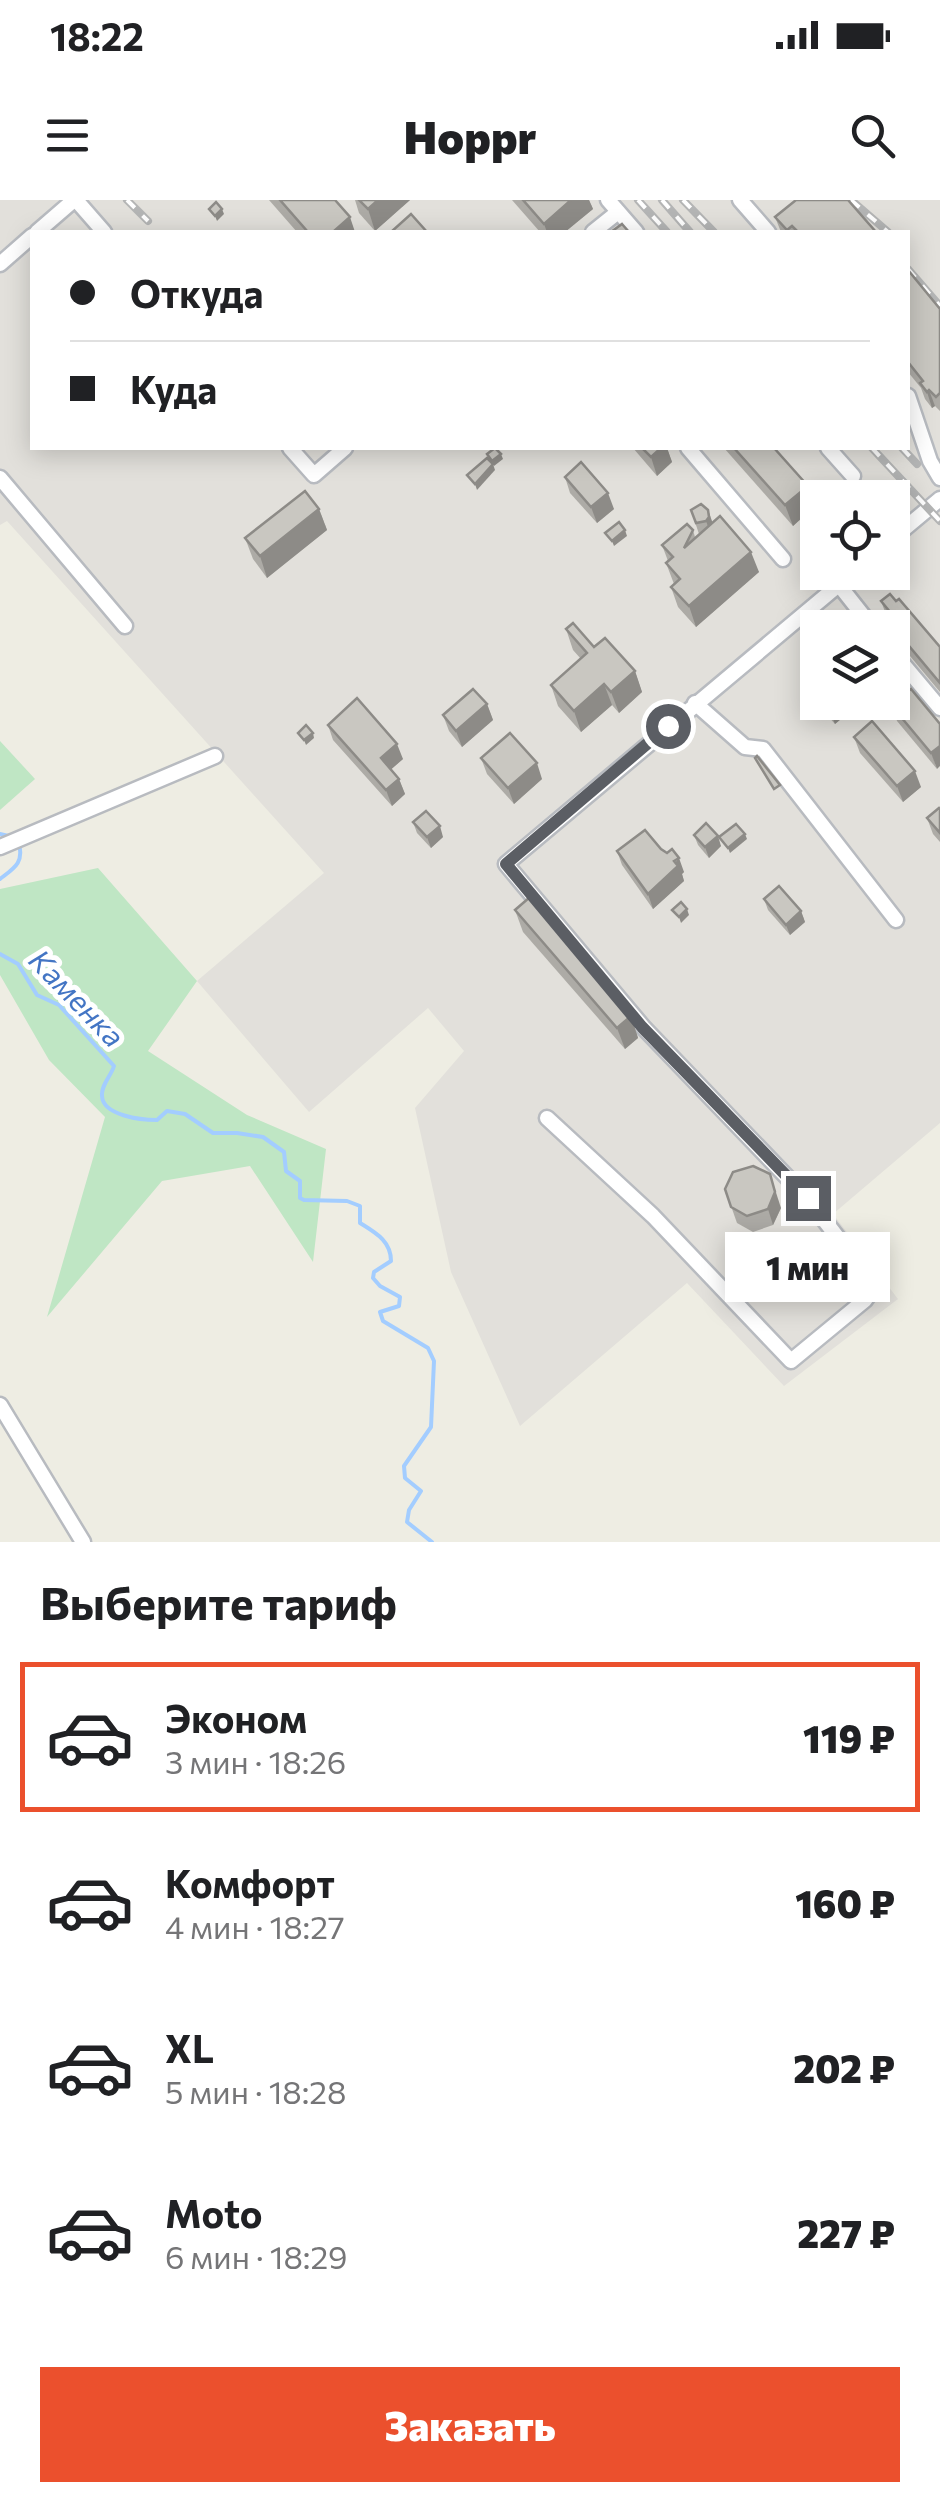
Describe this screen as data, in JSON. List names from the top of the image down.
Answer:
{
  "water": ["Каменка"],
  "page": {
    "status": "18:22",
    "header": "Hoppr",
    "banner": ["Откуда", "Куда"],
    "bubble": "1 мин",
    "heading": "Выберите тариф",
    "list": [
      {
        "name": "Эконом",
        "note": "3 мин · 18:26",
        "value": "119 ₽"
      },
      {
        "name": "Комфорт",
        "note": "4 мин · 18:27",
        "value": "160 ₽"
      },
      {
        "name": "XL",
        "note": "5 мин · 18:28",
        "value": "202 ₽"
      },
      {
        "name": "Moto",
        "note": "6 мин · 18:29",
        "value": "227 ₽"
      }
    ],
    "buttons": "Заказать"
  }
}
